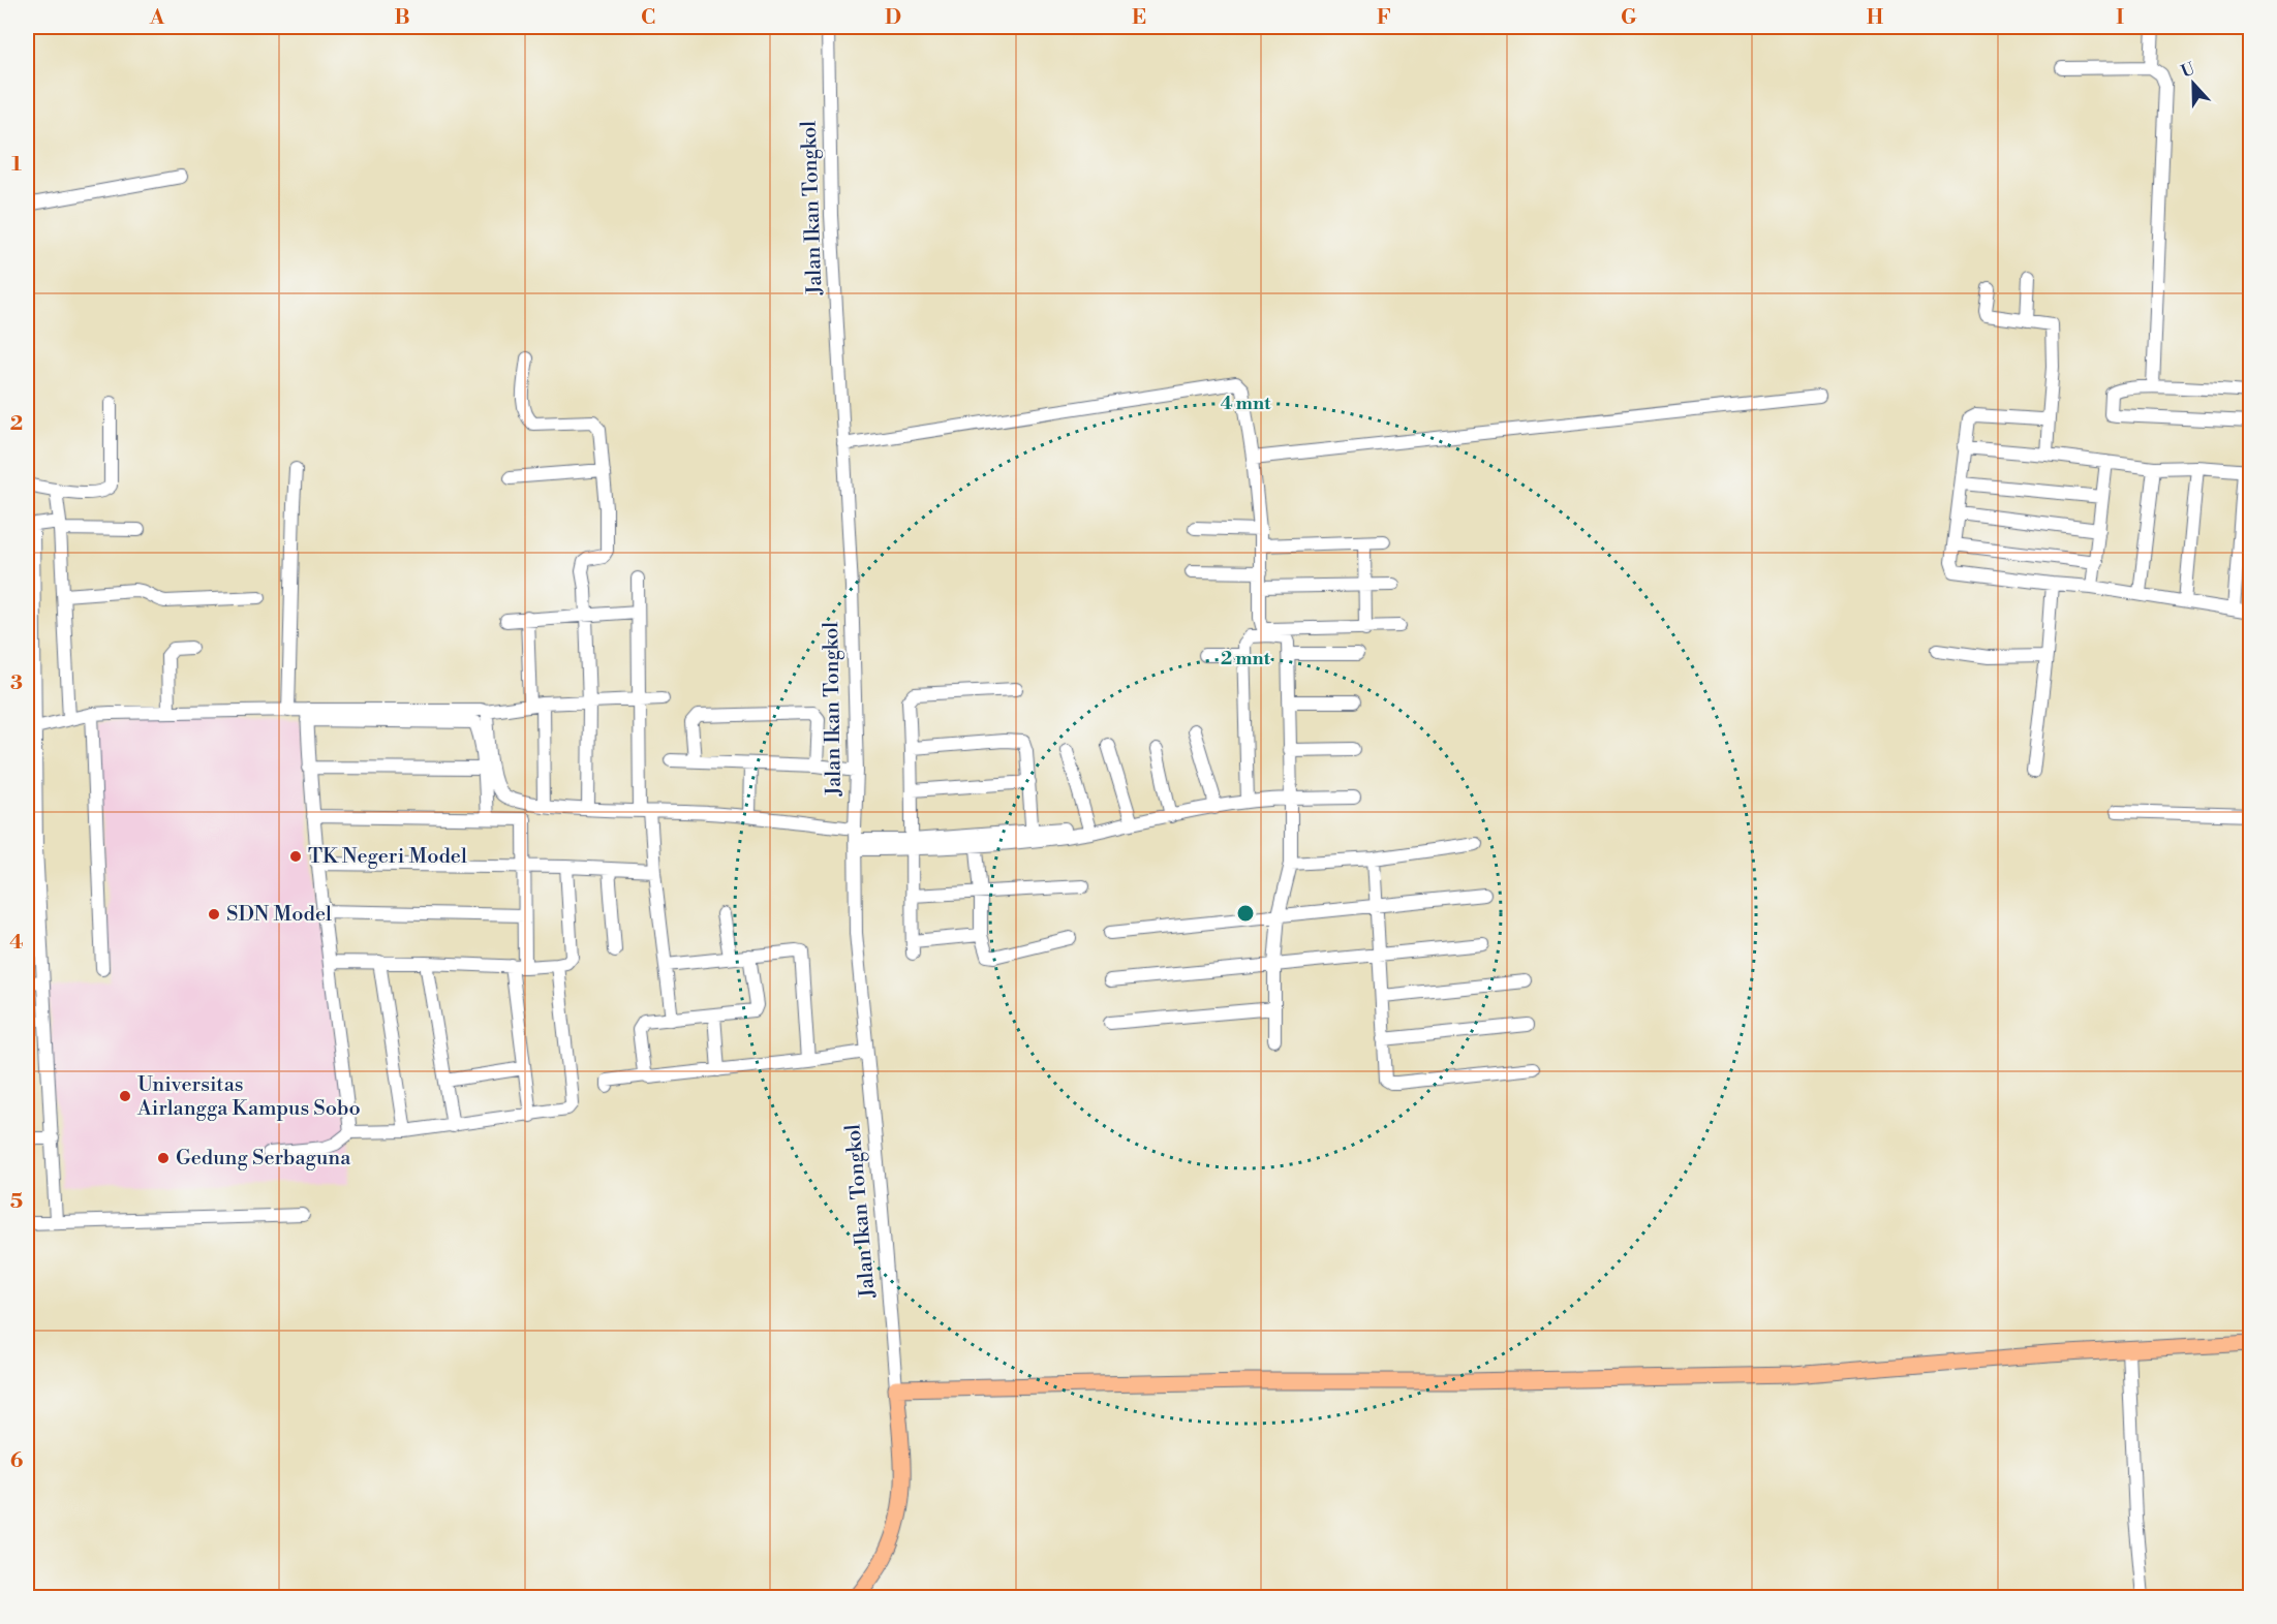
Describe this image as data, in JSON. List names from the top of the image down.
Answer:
{
  "streets": {
    "street": ["Jalan Ikan Tongkol"]
  },
  "places": [
    "TK Negeri Model",
    "SDN Model",
    "Universitas Airlangga Kampus Sobo",
    "Gedung Serbaguna"
  ],
  "north": "top",
  "grid": {
    "columns": [
      "A",
      "B",
      "C",
      "D",
      "E",
      "F",
      "G",
      "H",
      "I"
    ],
    "rows": [
      "1",
      "2",
      "3",
      "4",
      "5",
      "6"
    ]
  },
  "rings": ["4 mnt", "2 mnt"]
}
